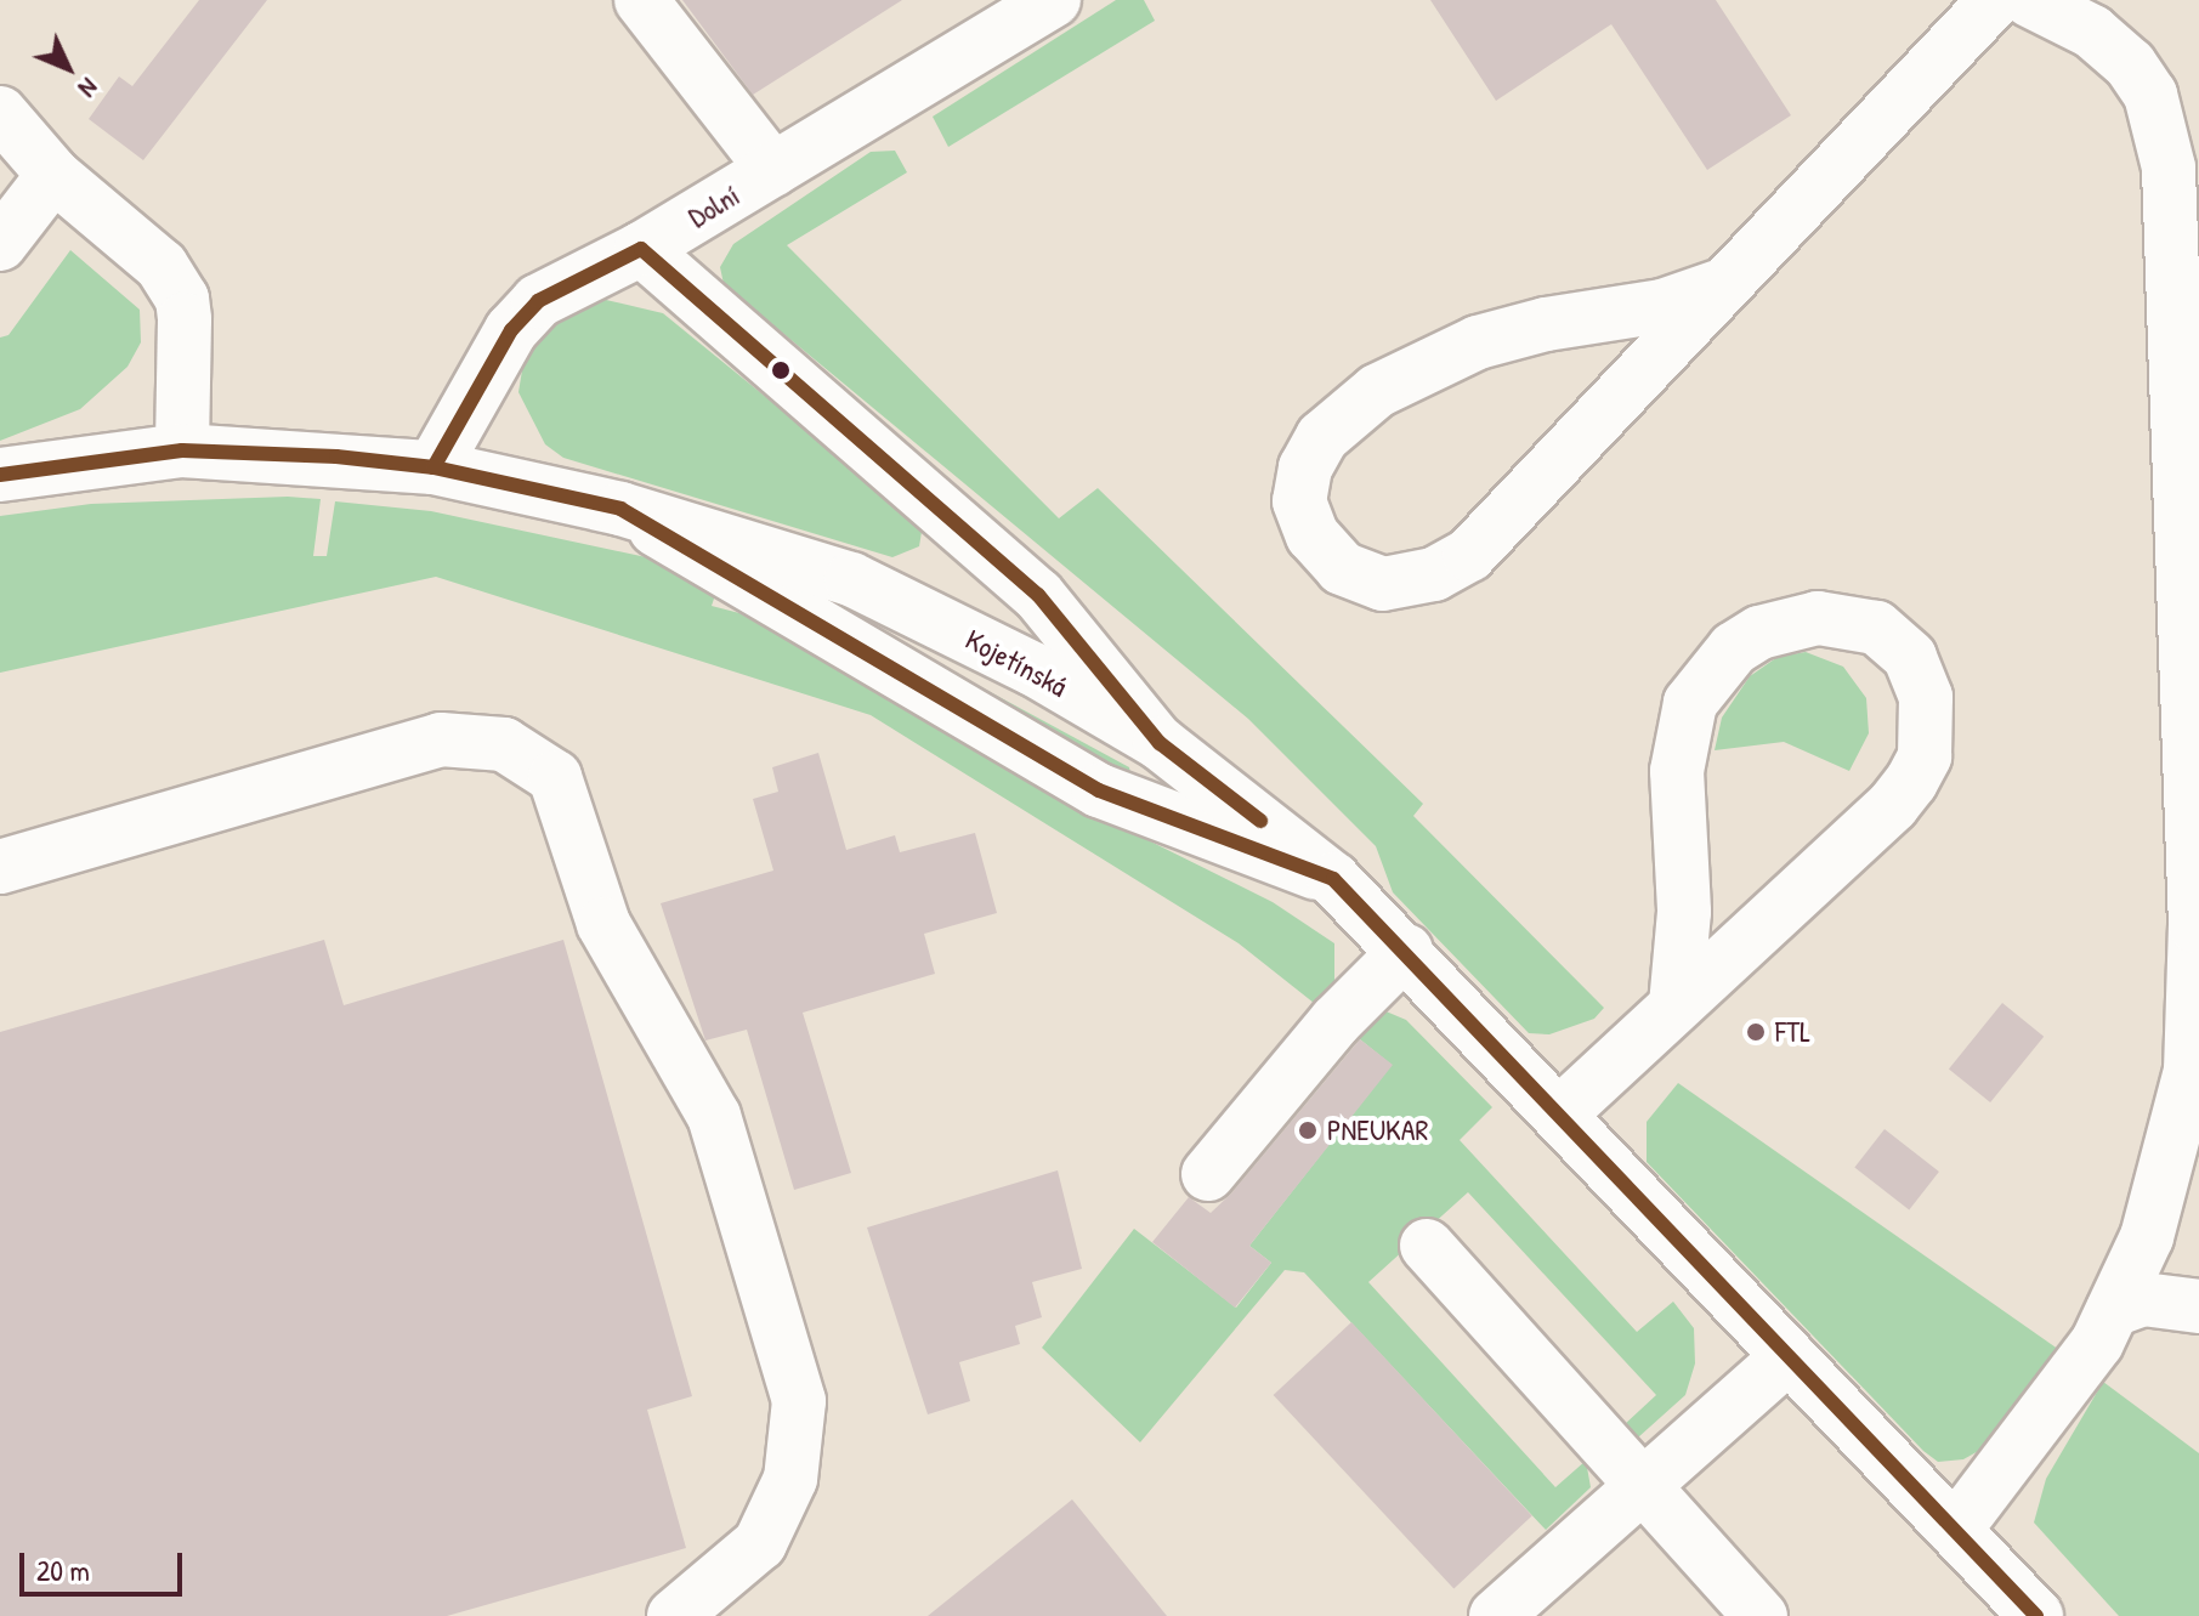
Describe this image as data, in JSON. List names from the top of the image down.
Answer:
{
  "streets": {
    "main road": ["Dolní", "Kojetínská"]
  },
  "crossings": [
    ["Dolní", "Kojetínská"]
  ],
  "places": ["FTL", "PNEUKAR"],
  "scale_bar": "20 m",
  "north": "bottom right"
}
